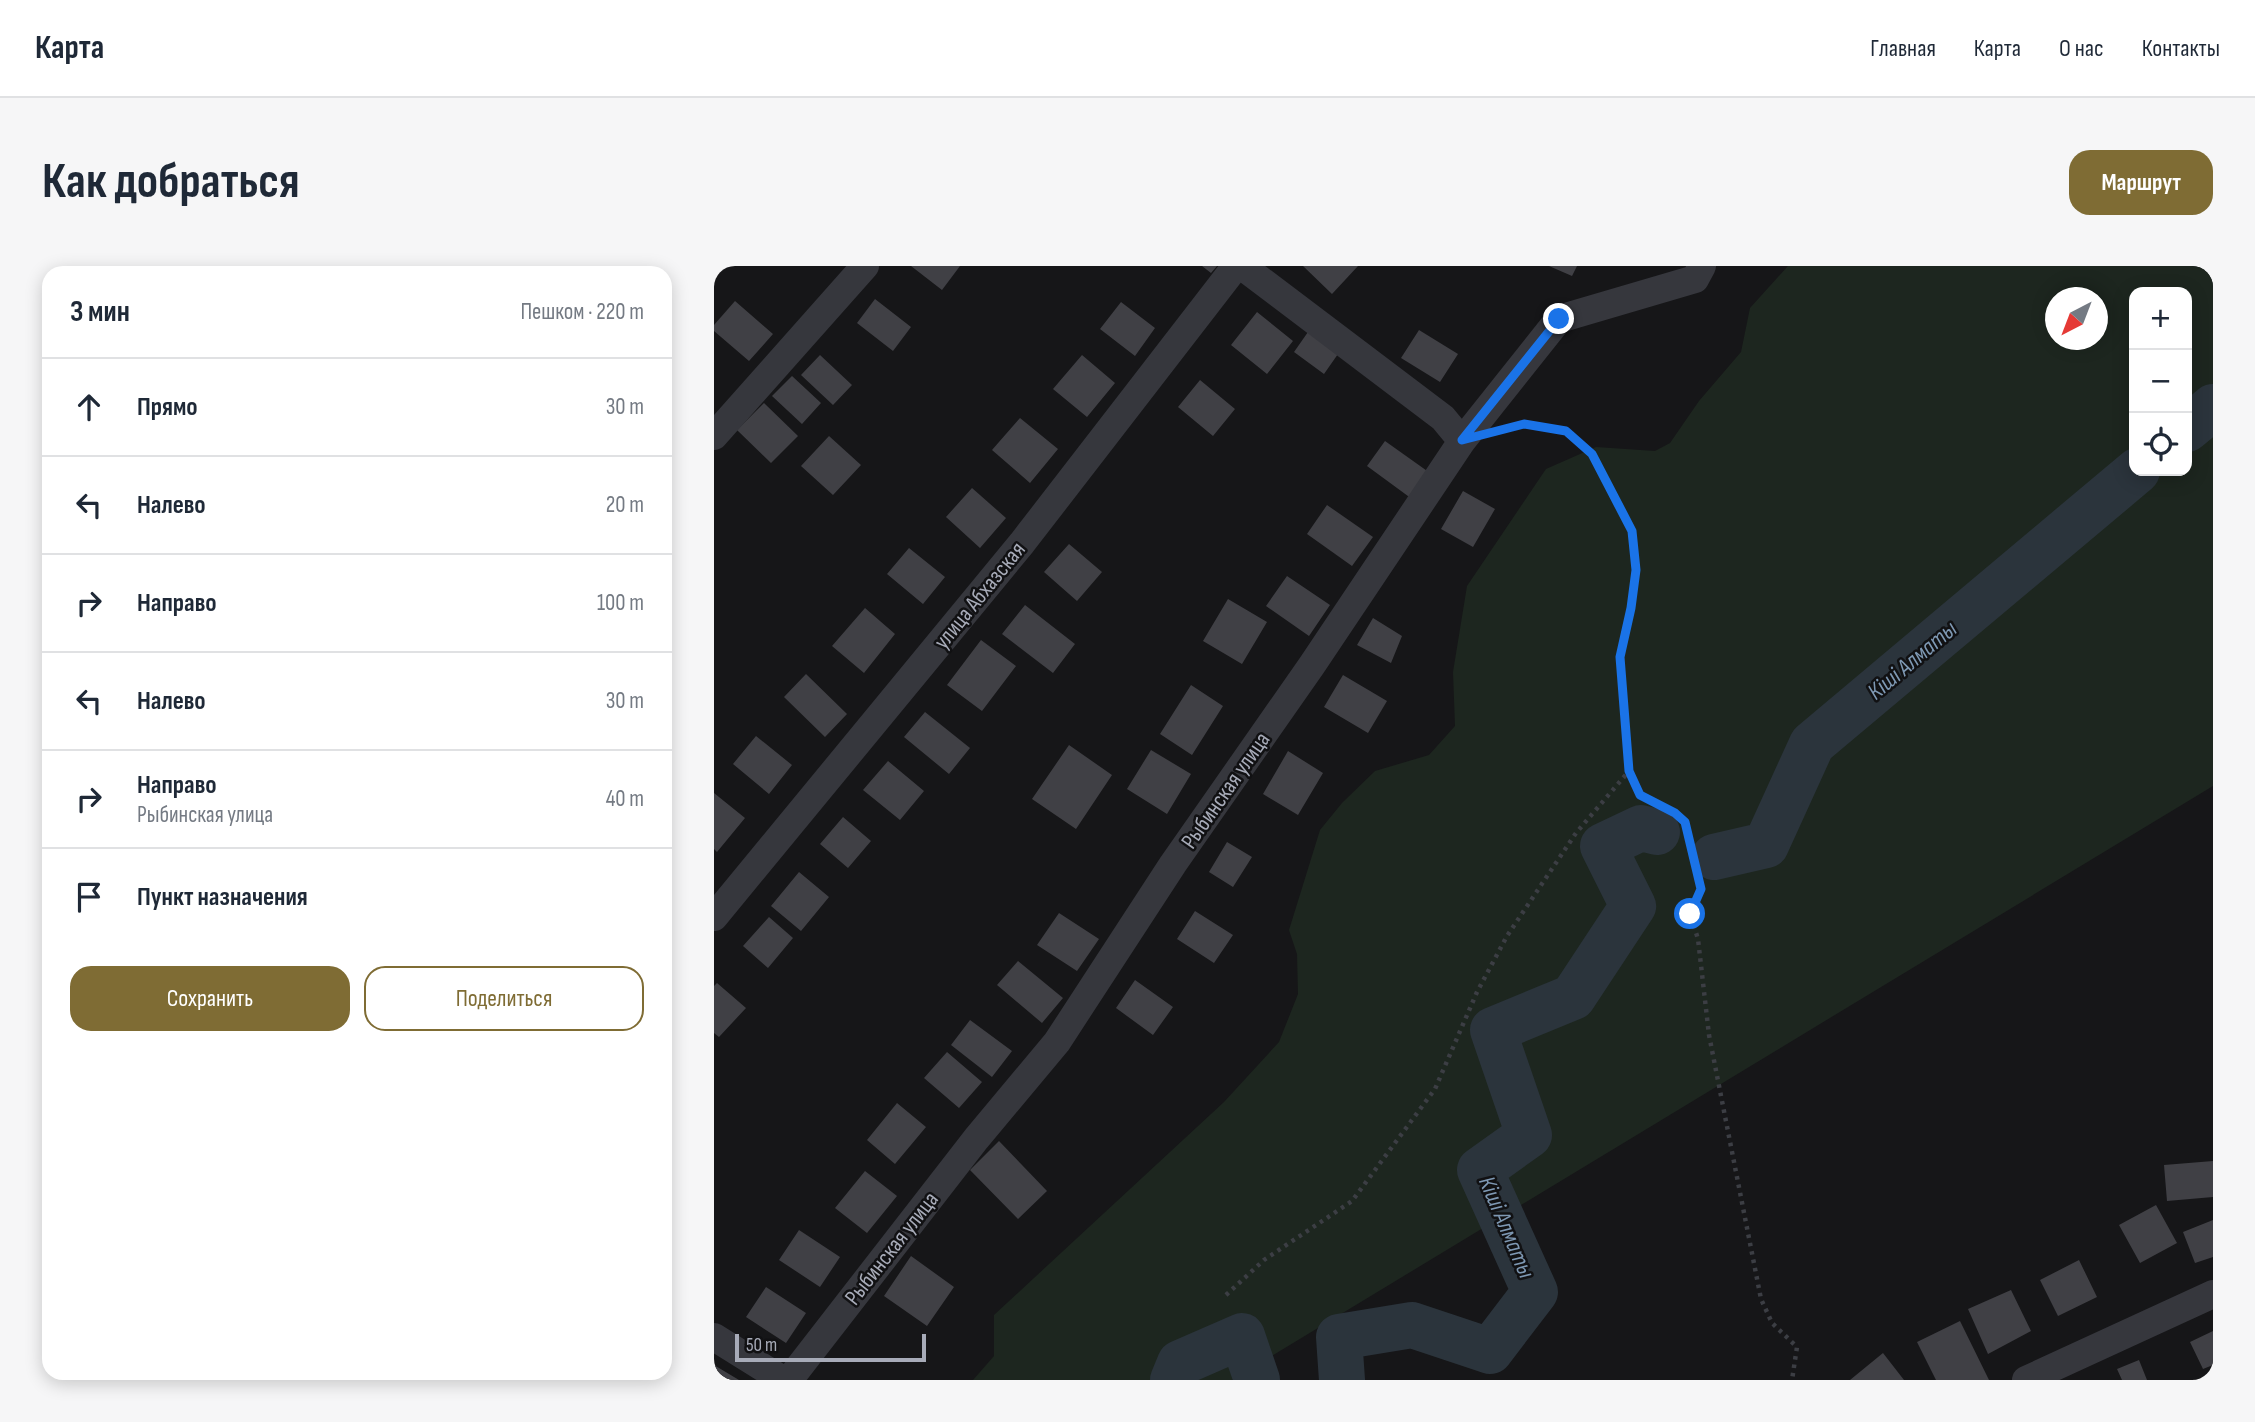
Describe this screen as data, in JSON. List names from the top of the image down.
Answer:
{
  "streets": {
    "street": ["улица Абхазская", "Рыбинская улица"]
  },
  "water": ["Кіші Алматы"],
  "scale_bar": "50 m",
  "north": "bottom left",
  "page": {
    "header": "Карта",
    "nav": [
      "Главная",
      "Карта",
      "О нас",
      "Контакты"
    ],
    "buttons": [
      "Маршрут",
      ["Сохранить", "Поделиться"]
    ],
    "title": "Как добраться",
    "heading": ["3 мин", "Пешком · 220 m"],
    "map_buttons": ["+", "−"],
    "list": [
      ["Прямо", "30 m"],
      ["Налево", "20 m"],
      ["Направо", "100 m"],
      ["Налево", "30 m"],
      ["Направо", "Рыбинская улица", "40 m"],
      "Пункт назначения"
    ],
    "scale": "50 m"
  }
}
